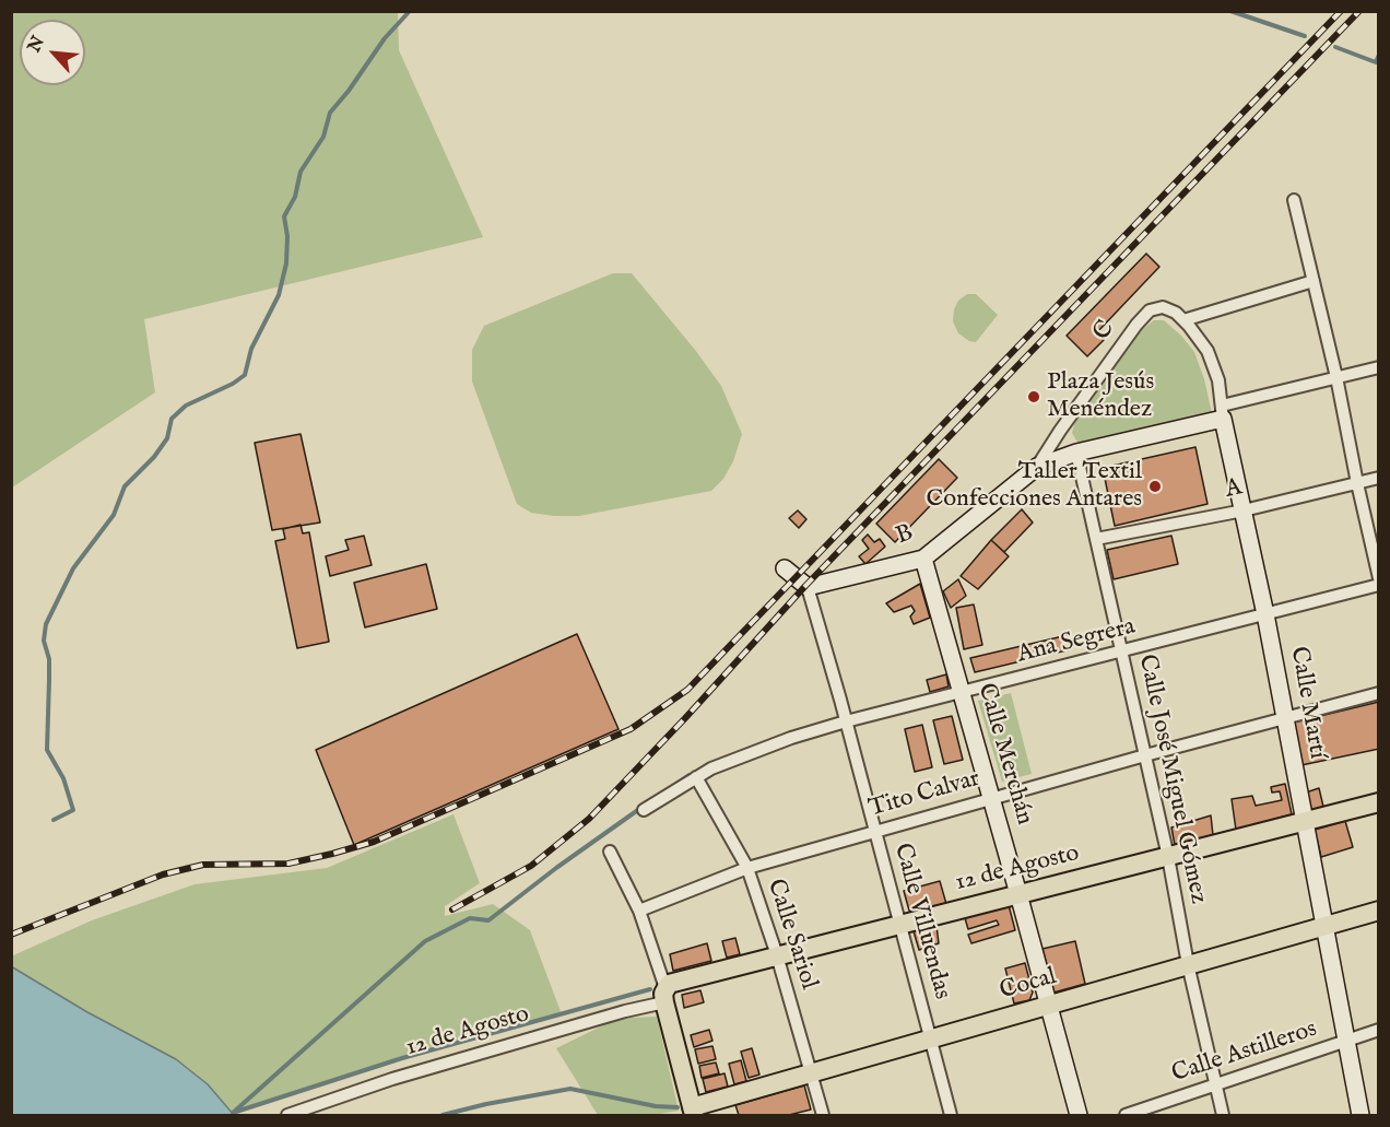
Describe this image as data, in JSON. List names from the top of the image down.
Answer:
{
  "streets": {
    "main road": ["12 de Agosto", "Cocal"],
    "street": [
      "C",
      "A",
      "B",
      "Ana Segrera",
      "Calle Martí",
      "Calle Merchán",
      "Calle José Miguel Gómez",
      "Tito Calvar",
      "Calle Villuendas",
      "Calle Sariol",
      "Calle Astilleros"
    ]
  },
  "crossings": [
    ["C", "B"],
    ["C", "Calle Martí"],
    ["A", "Calle Martí"],
    ["A", "Calle José Miguel Gómez"],
    ["B", "Calle Martí"],
    ["B", "Calle Merchán"],
    ["B", "Calle José Miguel Gómez"],
    ["B", "Calle Villuendas"],
    ["Ana Segrera", "Calle Martí"],
    ["Ana Segrera", "Calle Merchán"],
    ["Ana Segrera", "Calle José Miguel Gómez"],
    ["Ana Segrera", "Calle Villuendas"],
    ["Ana Segrera", "Calle Sariol"],
    ["Calle Martí", "Tito Calvar"],
    ["Calle Martí", "12 de Agosto"],
    ["Calle Martí", "Cocal"],
    ["Calle Martí", "Calle Astilleros"],
    ["Calle Merchán", "Tito Calvar"],
    ["Calle Merchán", "12 de Agosto"],
    ["Calle Merchán", "Cocal"],
    ["Calle José Miguel Gómez", "Tito Calvar"],
    ["Calle José Miguel Gómez", "12 de Agosto"],
    ["Calle José Miguel Gómez", "Cocal"],
    ["Calle José Miguel Gómez", "Calle Astilleros"],
    ["Tito Calvar", "Calle Villuendas"],
    ["Tito Calvar", "Calle Sariol"],
    ["12 de Agosto", "Calle Villuendas"],
    ["12 de Agosto", "Calle Sariol"],
    ["Calle Villuendas", "Cocal"],
    ["Calle Sariol", "Cocal"]
  ],
  "places": ["Plaza Jesús Menéndez", "Taller Textil Confecciones Antares"],
  "north": "top left"
}
